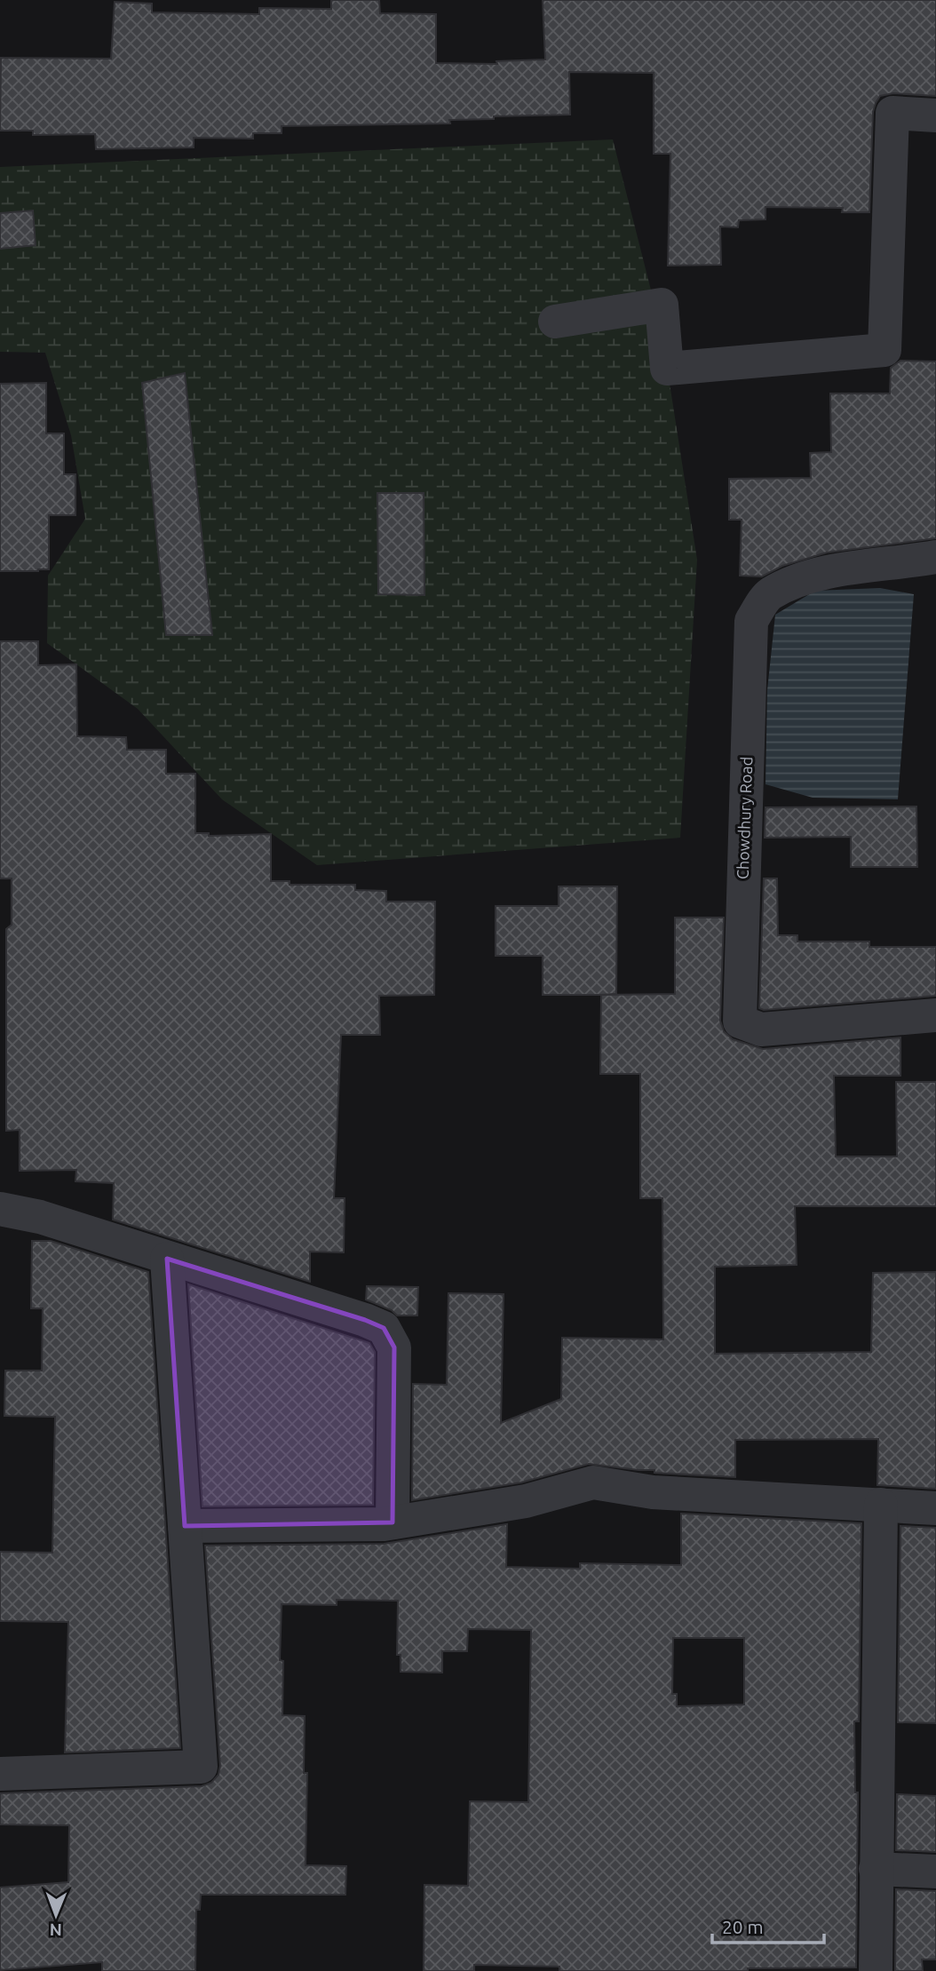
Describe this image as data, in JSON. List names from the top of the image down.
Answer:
{
  "streets": {
    "street": ["Chowdhury Road"]
  },
  "scale_bar": "20 m",
  "north": "bottom"
}
